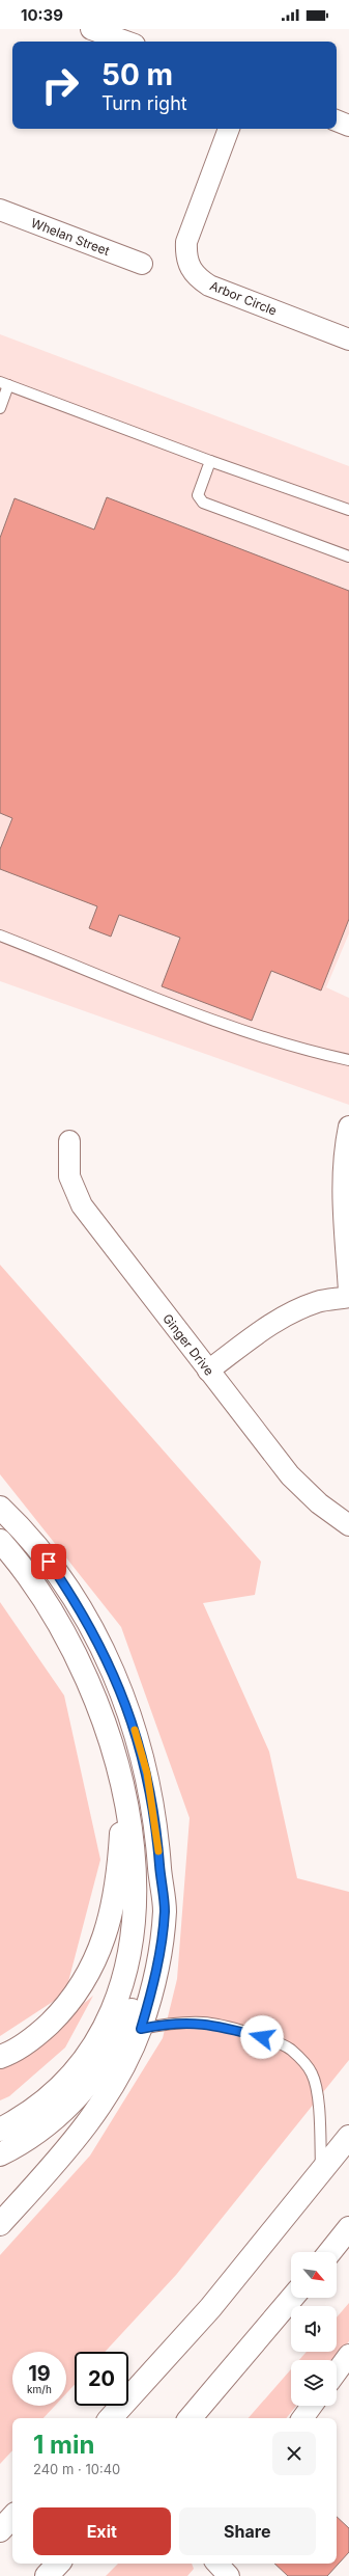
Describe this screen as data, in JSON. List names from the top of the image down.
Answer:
{
  "streets": {
    "street": ["Whelan Street", "Arbor Circle", "Ginger Drive"]
  },
  "north": "bottom right",
  "page": {
    "status": "10:39",
    "turn": ["50 m", "Turn right"],
    "speed": "19 km/h",
    "limit": "20",
    "heading": ["1 min", "240 m · 10:40"],
    "buttons": ["Exit", "Share"]
  }
}
